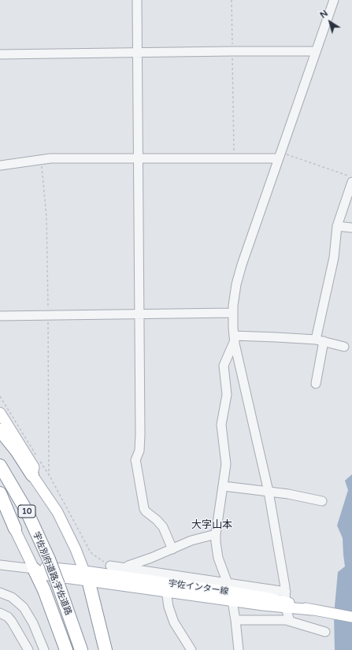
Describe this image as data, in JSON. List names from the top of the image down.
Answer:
{
  "streets": {
    "highway": ["10", "宇佐別府道路;宇佐道路"],
    "main road": ["宇佐インター線"]
  },
  "districts": ["大字山本"],
  "north": "top left"
}
